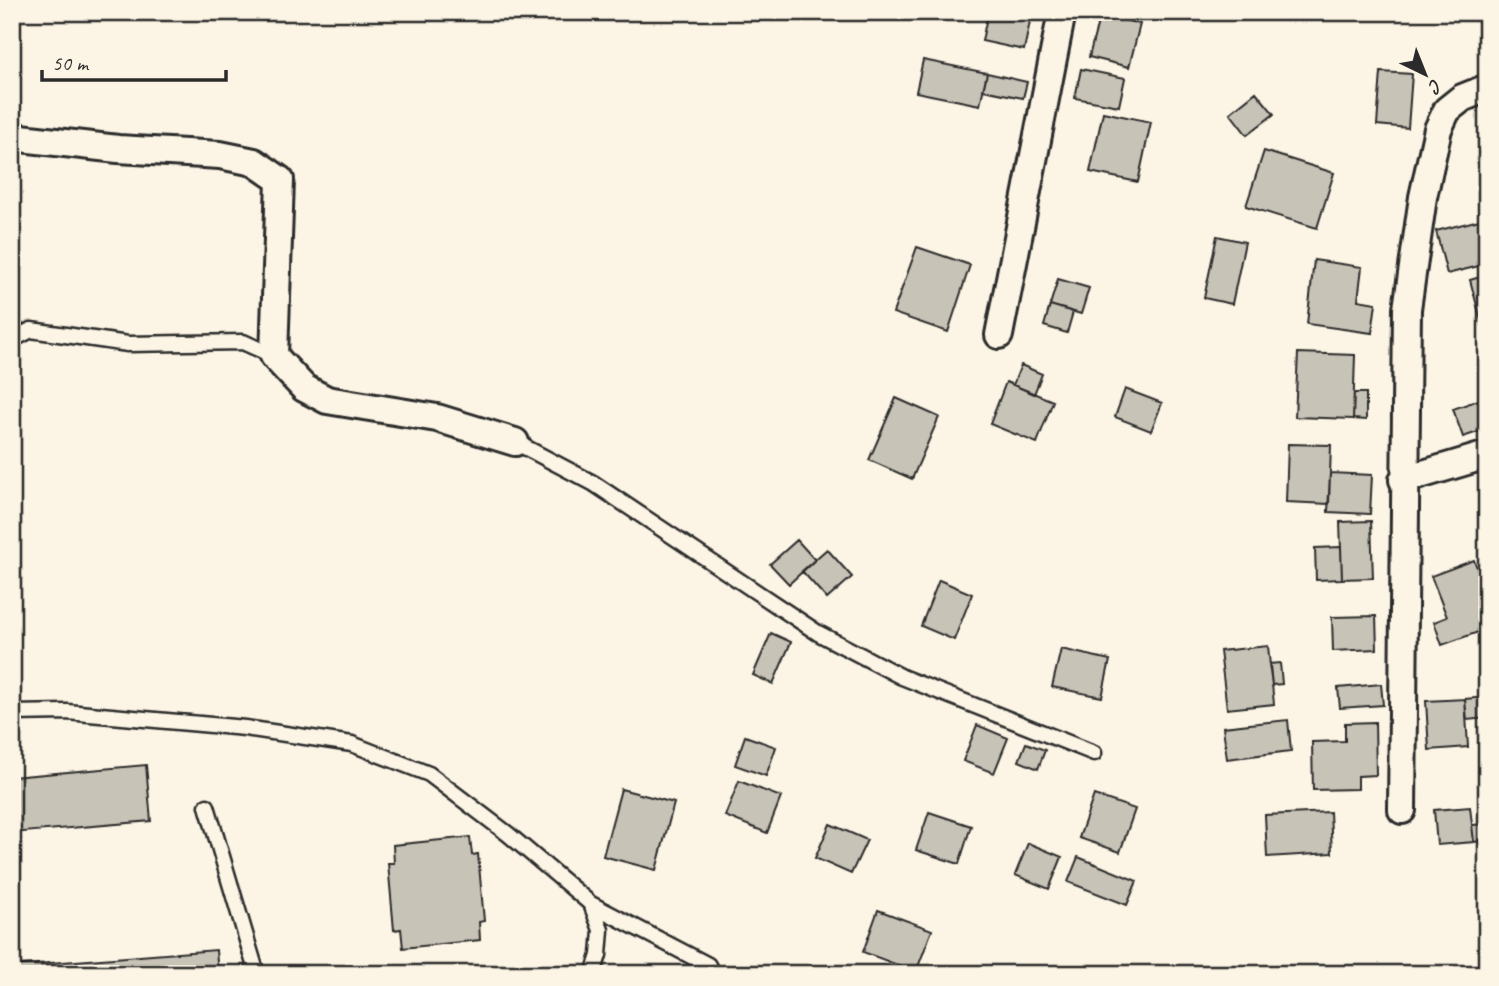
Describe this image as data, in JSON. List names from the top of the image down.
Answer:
{
  "scale_bar": "50 m",
  "north": "bottom right"
}
